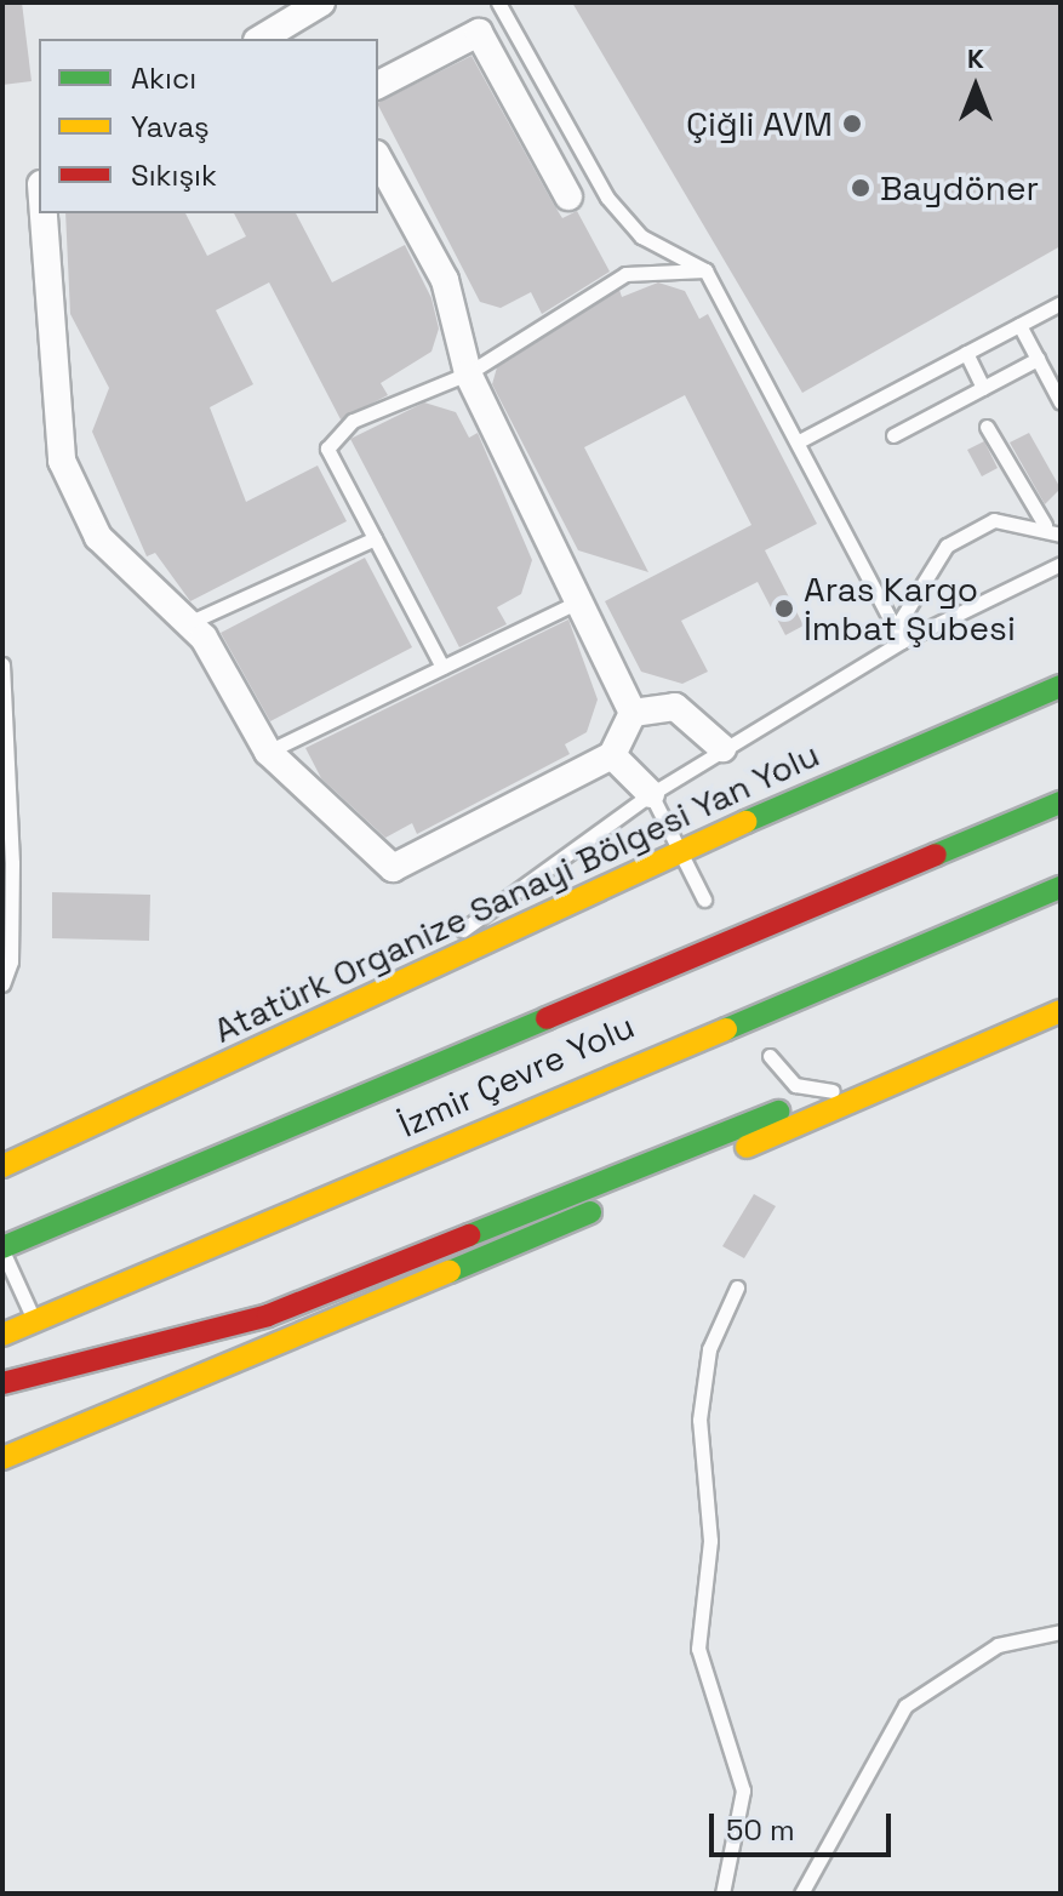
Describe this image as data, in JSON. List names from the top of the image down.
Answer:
{
  "streets": {
    "main road": ["Atatürk Organize Sanayi Bölgesi Yan Yolu", "İzmir Çevre Yolu"]
  },
  "places": ["Çiğli AVM", "Baydöner", "Aras Kargo İmbat Şubesi"],
  "legend": ["Akıcı", "Yavaş", "Sıkışık"],
  "scale_bar": "50 m",
  "north": "top"
}
